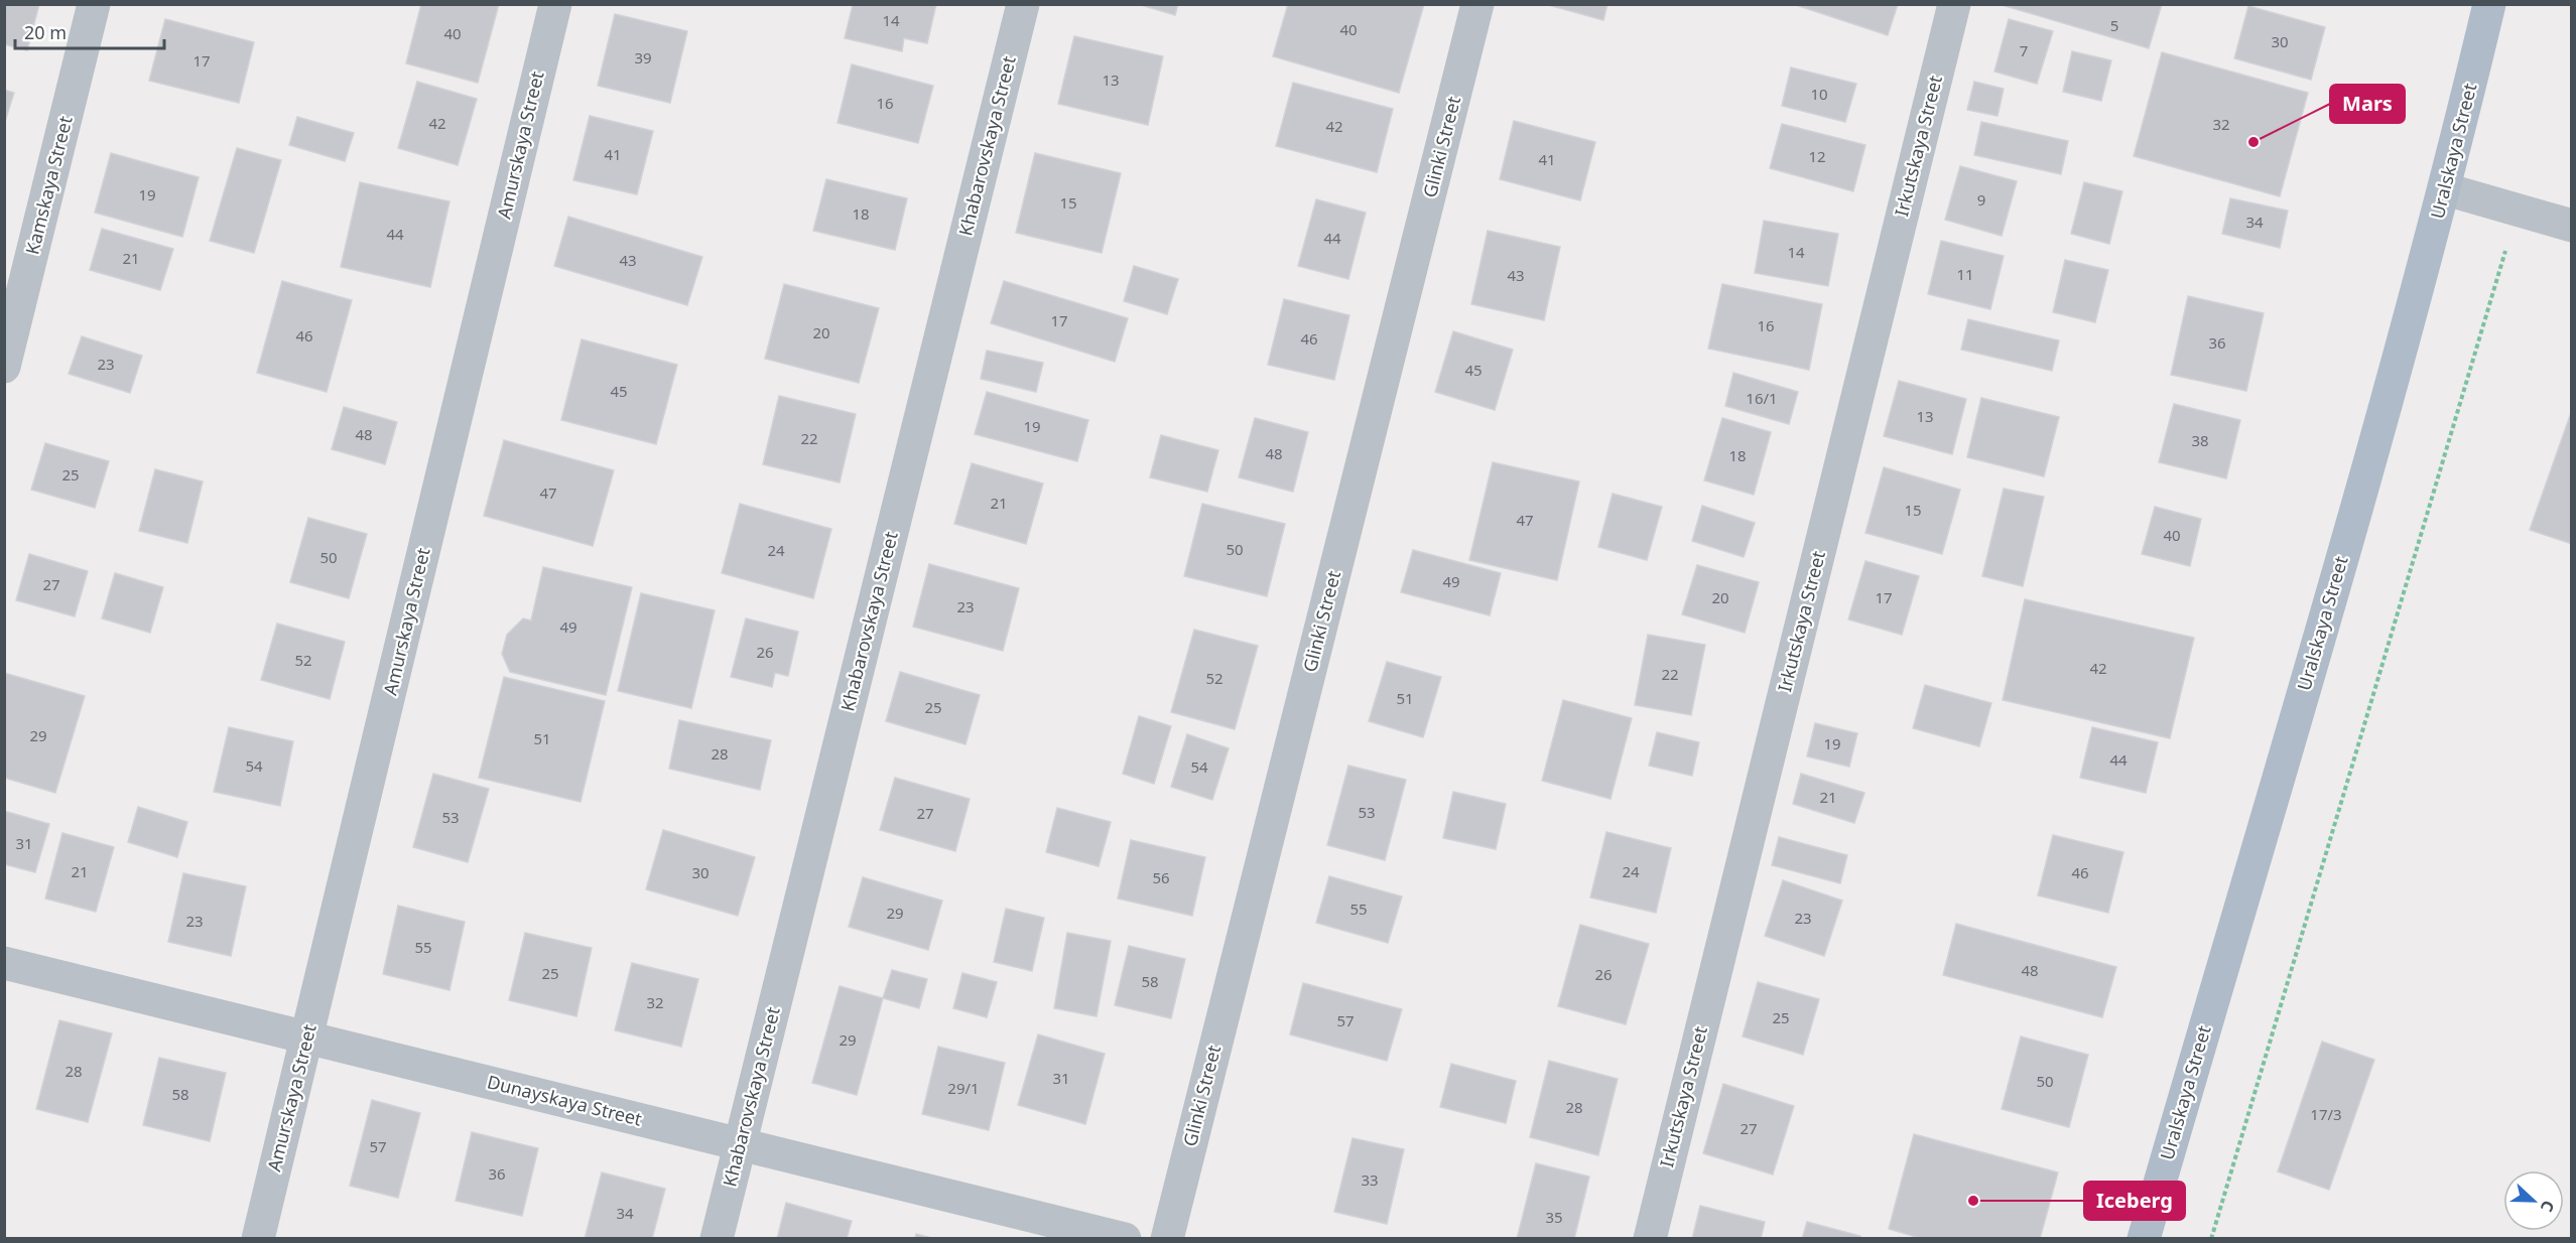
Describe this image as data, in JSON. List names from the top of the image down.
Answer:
{
  "streets": {
    "main road": ["Uralskaya Street"],
    "street": [
      "Amurskaya Street",
      "Khabarovskaya Street",
      "Irkutskaya Street",
      "Glinki Street",
      "Kamskaya Street",
      "Dunayskaya Street"
    ]
  },
  "crossings": [
    ["Amurskaya Street", "Dunayskaya Street"],
    ["Khabarovskaya Street", "Dunayskaya Street"]
  ],
  "places": ["Mars", "Iceberg"],
  "house_numbers": [
    "14",
    "5",
    "40",
    "40",
    "30",
    "7",
    "39",
    "17",
    "13",
    "10",
    "16",
    "42",
    "32",
    "42",
    "41",
    "12",
    "41",
    "19",
    "9",
    "15",
    "18",
    "34",
    "44",
    "44",
    "14",
    "21",
    "43",
    "11",
    "43",
    "17",
    "16",
    "20",
    "46",
    "46",
    "36",
    "23",
    "45",
    "45",
    "16/1",
    "13",
    "19",
    "48",
    "22",
    "38",
    "48",
    "18",
    "25",
    "47",
    "21",
    "15",
    "47",
    "40",
    "50",
    "24",
    "50",
    "49",
    "27",
    "20",
    "17",
    "23",
    "49",
    "26",
    "52",
    "42",
    "22",
    "52",
    "51",
    "25",
    "29",
    "51",
    "19",
    "28",
    "44",
    "54",
    "54",
    "21",
    "53",
    "27",
    "53",
    "31",
    "21",
    "24",
    "30",
    "46",
    "56",
    "55",
    "29",
    "23",
    "23",
    "55",
    "48",
    "25",
    "26",
    "58",
    "32",
    "25",
    "57",
    "29",
    "28",
    "31",
    "50",
    "29/1",
    "58",
    "28",
    "17/3",
    "27",
    "57",
    "36",
    "33",
    "34",
    "35"
  ],
  "scale_bar": "20 m",
  "north": "right"
}
